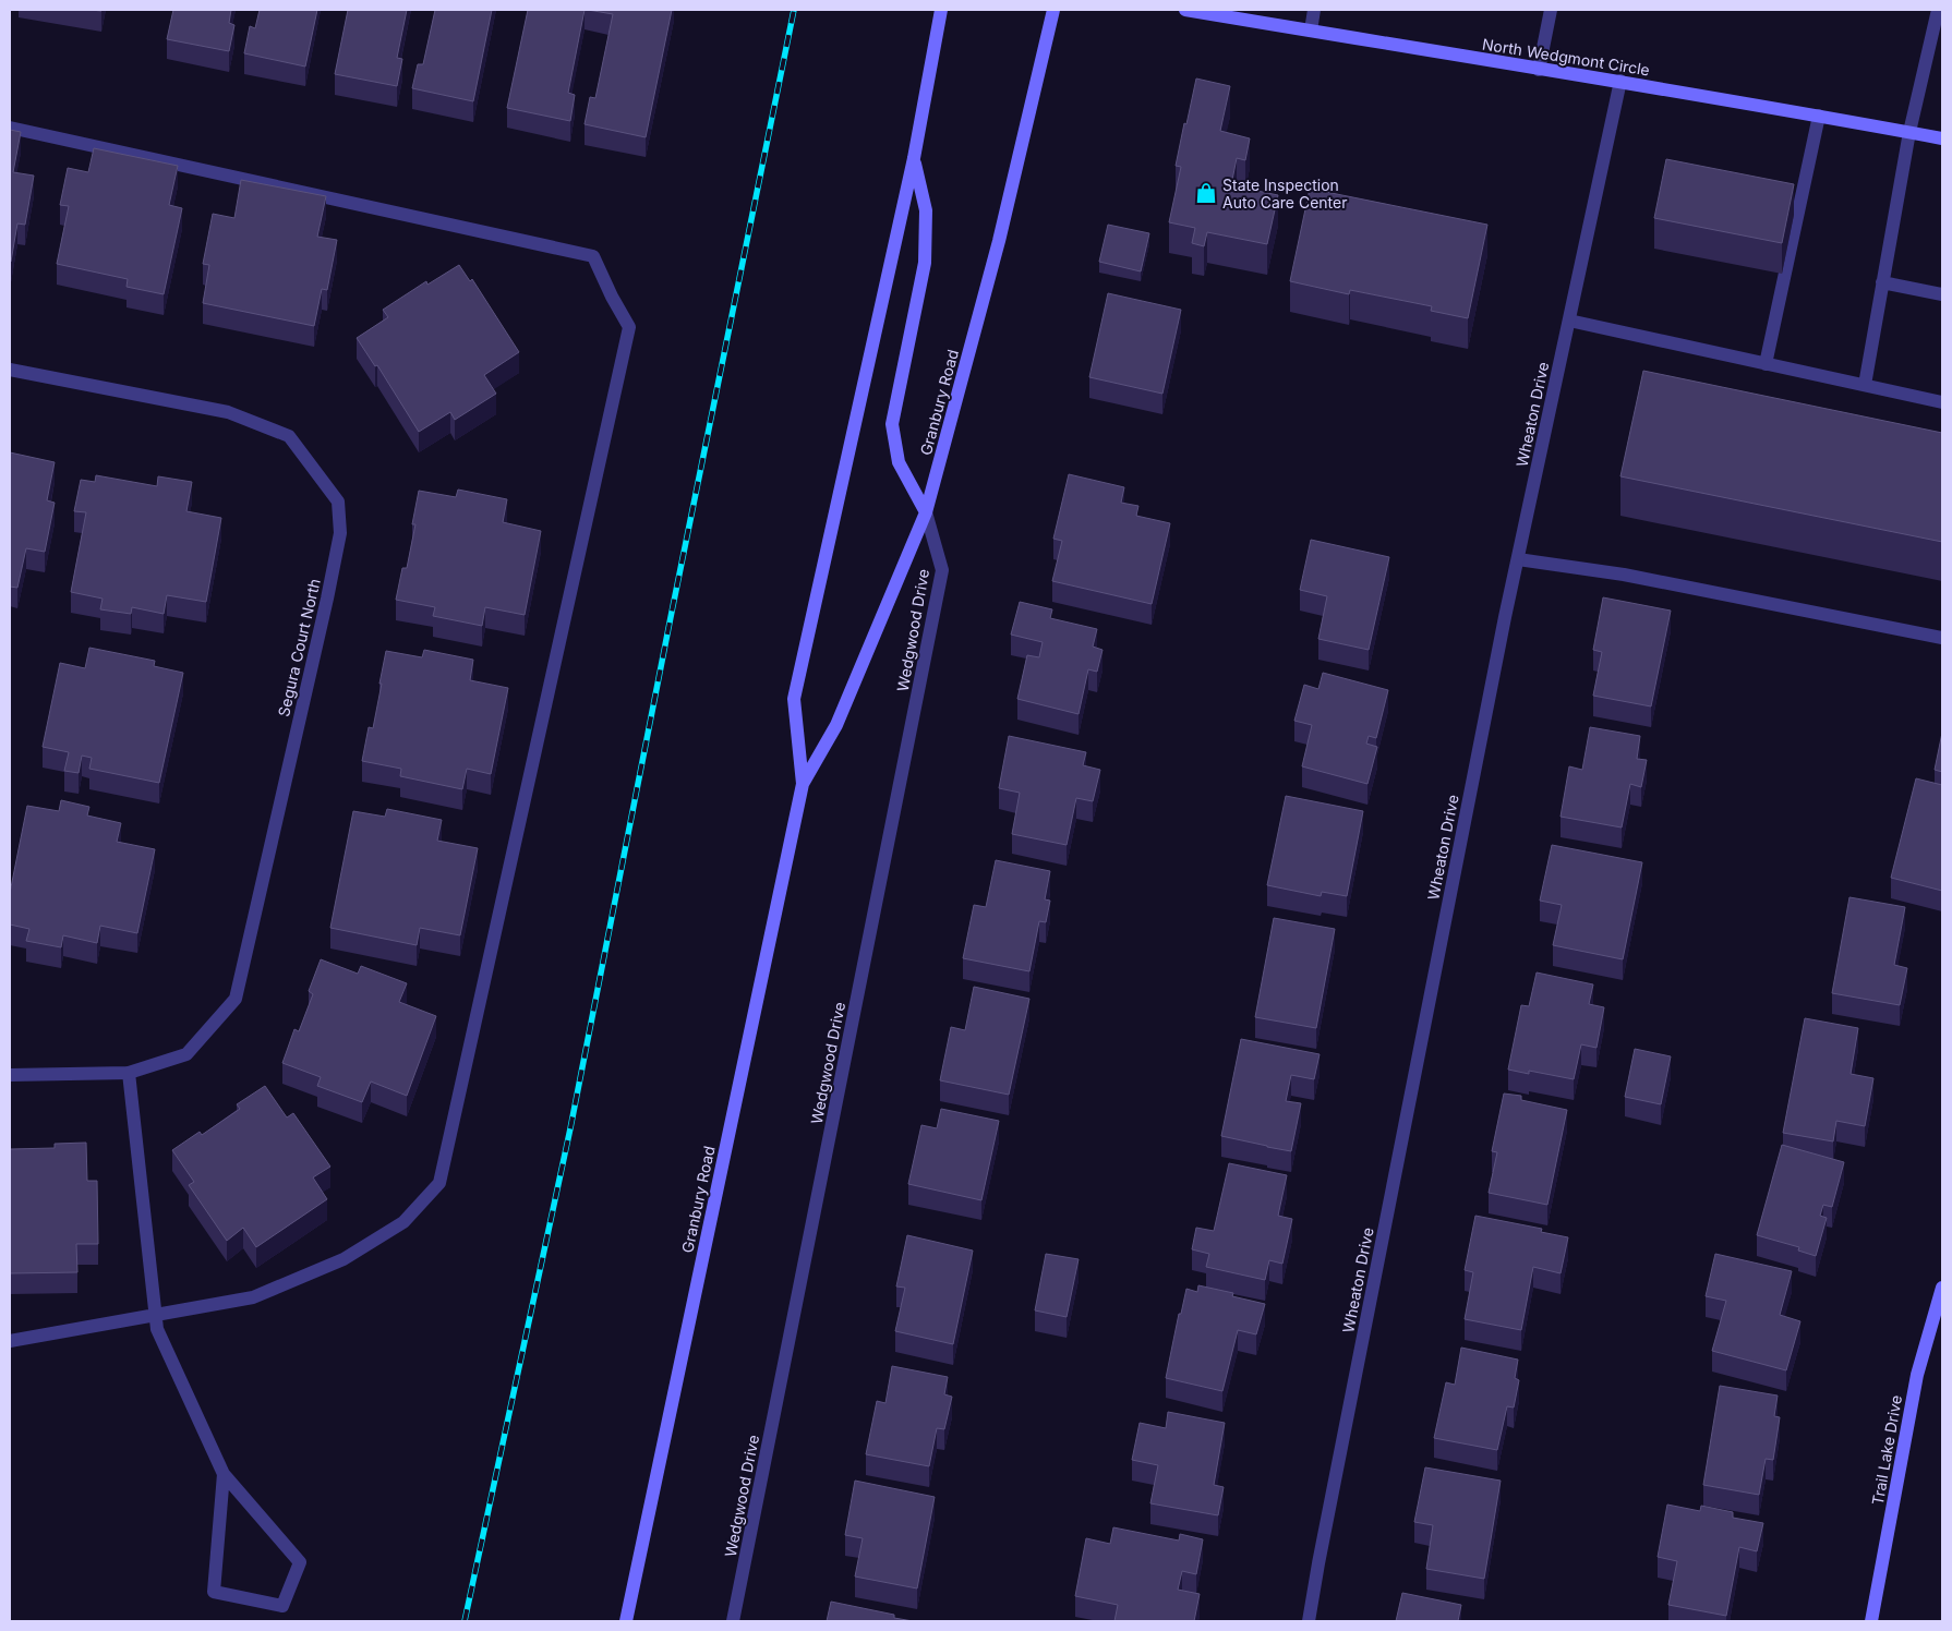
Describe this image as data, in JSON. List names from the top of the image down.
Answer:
{
  "streets": {
    "main road": ["North Wedgmont Circle", "Granbury Road", "Trail Lake Drive"],
    "street": ["Wheaton Drive", "Wedgwood Drive", "Segura Court North"]
  },
  "crossings": [
    ["North Wedgmont Circle", "Wheaton Drive"],
    ["Granbury Road", "Wedgwood Drive"]
  ],
  "places": {
    "shop": ["State Inspection Auto Care Center"]
  }
}
